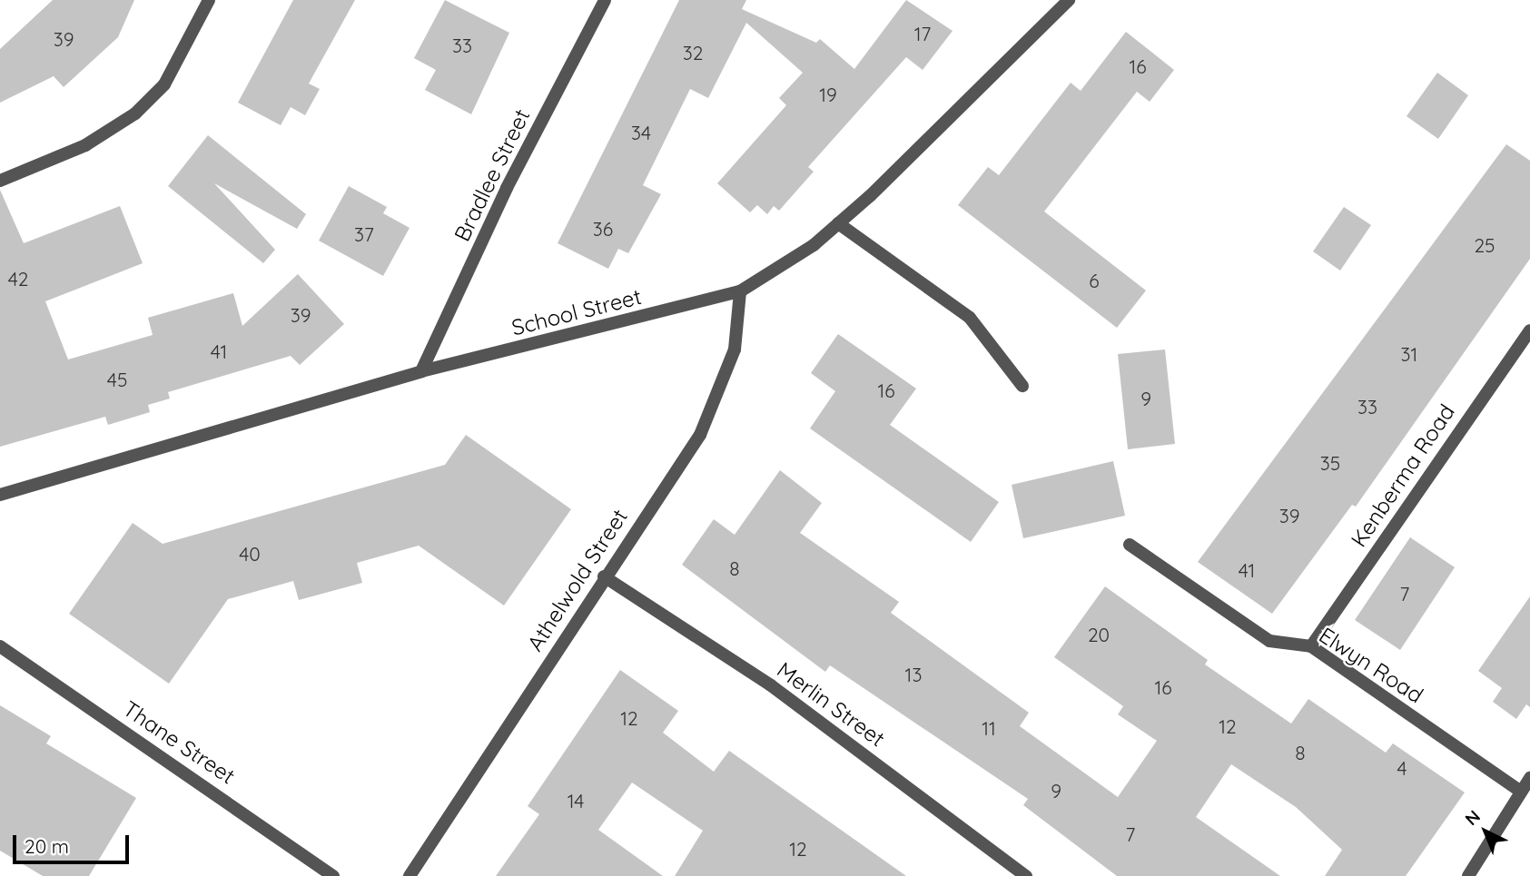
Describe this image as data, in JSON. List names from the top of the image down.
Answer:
{
  "streets": {
    "street": [
      "Bradlee Street",
      "School Street",
      "Kenberma Road",
      "Athelwold Street",
      "Elwyn Road",
      "Merlin Street",
      "Thane Street"
    ]
  },
  "crossings": [
    ["Bradlee Street", "School Street"],
    ["School Street", "Athelwold Street"],
    ["Kenberma Road", "Elwyn Road"],
    ["Athelwold Street", "Merlin Street"]
  ],
  "house_numbers": [
    "17",
    "39",
    "33",
    "32",
    "16",
    "19",
    "34",
    "36",
    "37",
    "25",
    "42",
    "6",
    "39",
    "41",
    "31",
    "45",
    "16",
    "9",
    "33",
    "35",
    "39",
    "40",
    "8",
    "41",
    "7",
    "20",
    "13",
    "16",
    "12",
    "12",
    "11",
    "8",
    "4",
    "9",
    "14",
    "7",
    "12"
  ],
  "scale_bar": "20 m",
  "north": "top left"
}
